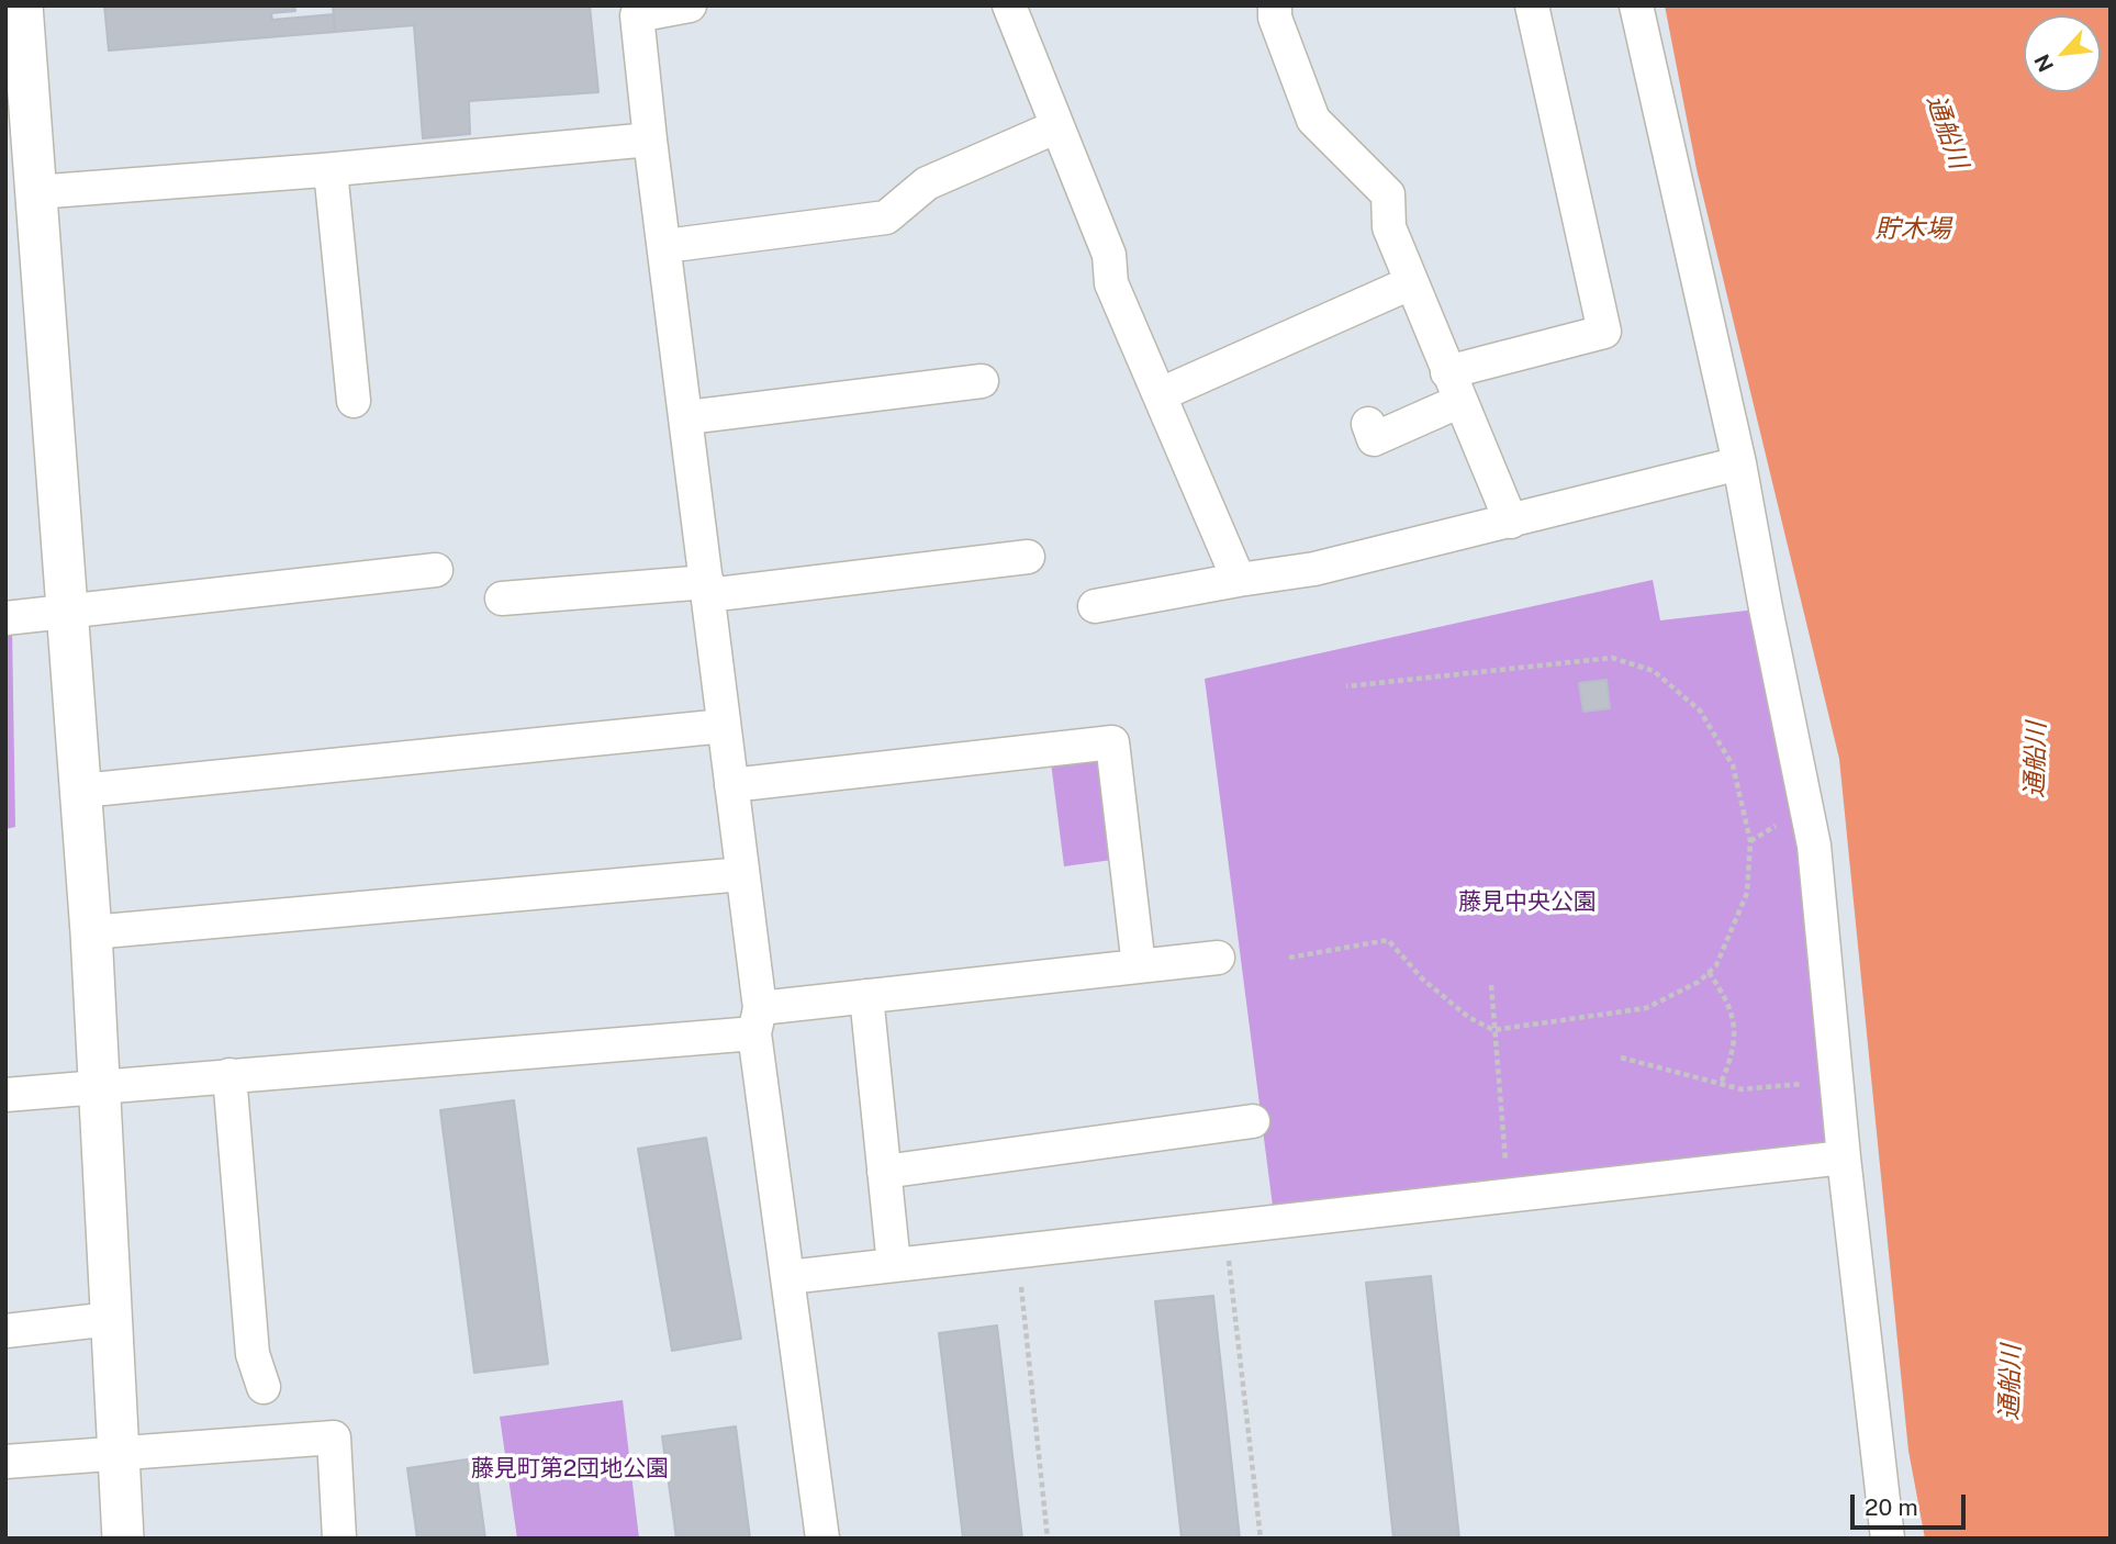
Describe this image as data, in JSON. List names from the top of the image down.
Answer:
{
  "water": ["通船川", "貯木場"],
  "parks": ["藤見中央公園", "藤見町第2団地公園"],
  "scale_bar": "20 m",
  "north": "bottom left"
}
